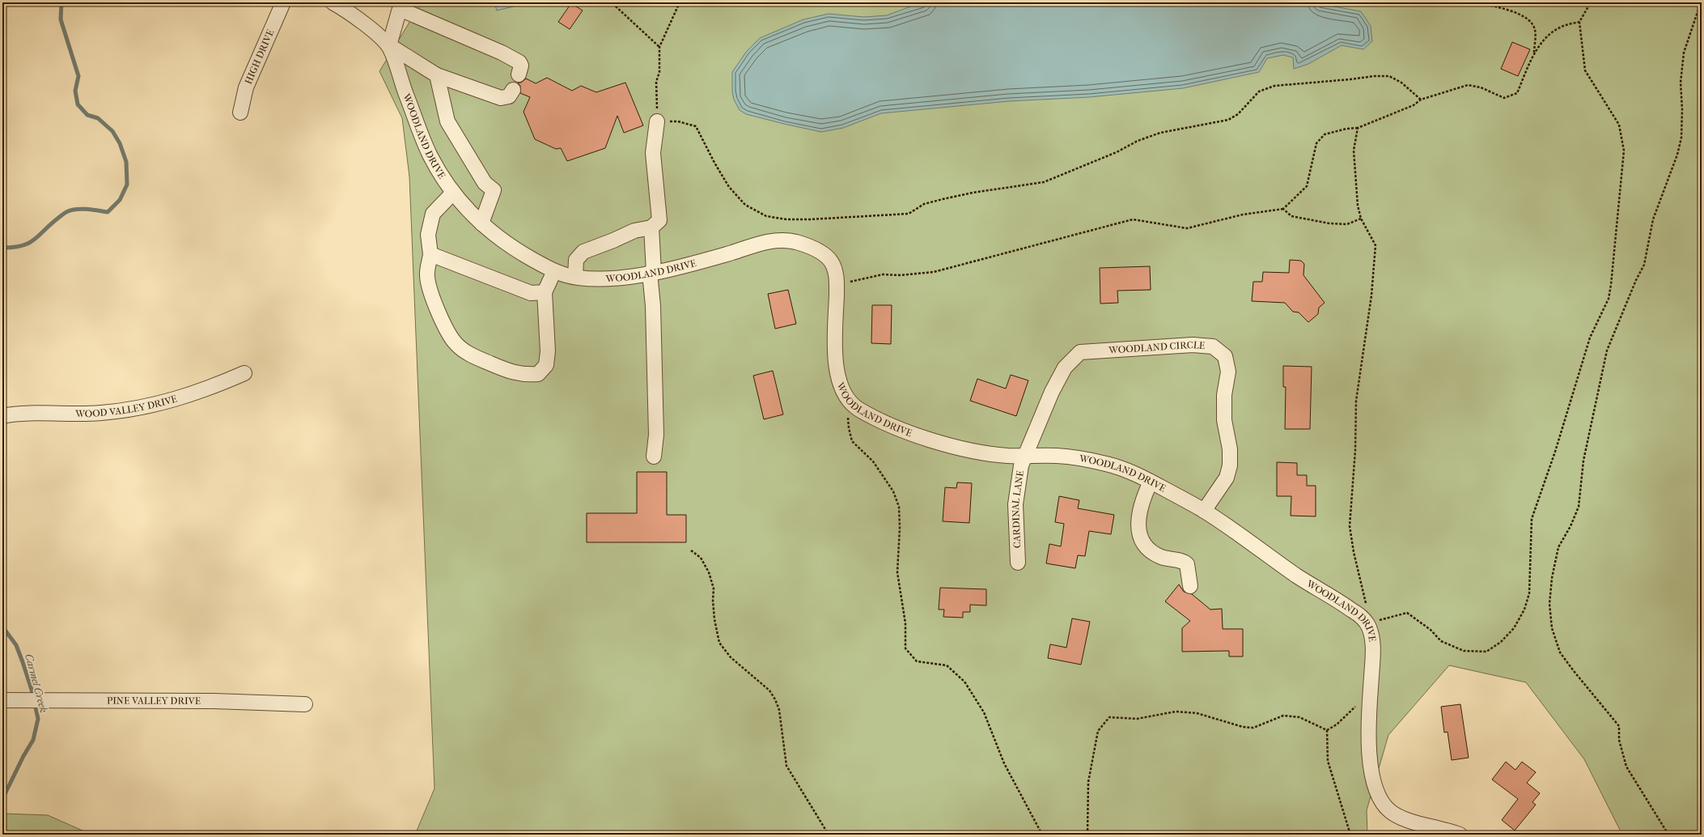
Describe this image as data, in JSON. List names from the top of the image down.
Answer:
{
  "streets": {
    "street": [
      "HIGH DRIVE",
      "WOODLAND DRIVE",
      "WOODLAND CIRCLE",
      "WOOD VALLEY DRIVE",
      "CARDINAL LANE",
      "PINE VALLEY DRIVE"
    ]
  },
  "crossings": [
    ["WOODLAND DRIVE", "WOODLAND CIRCLE"],
    ["WOODLAND DRIVE", "CARDINAL LANE"],
    ["WOODLAND CIRCLE", "CARDINAL LANE"]
  ],
  "water": ["Carmel Creek"]
}
